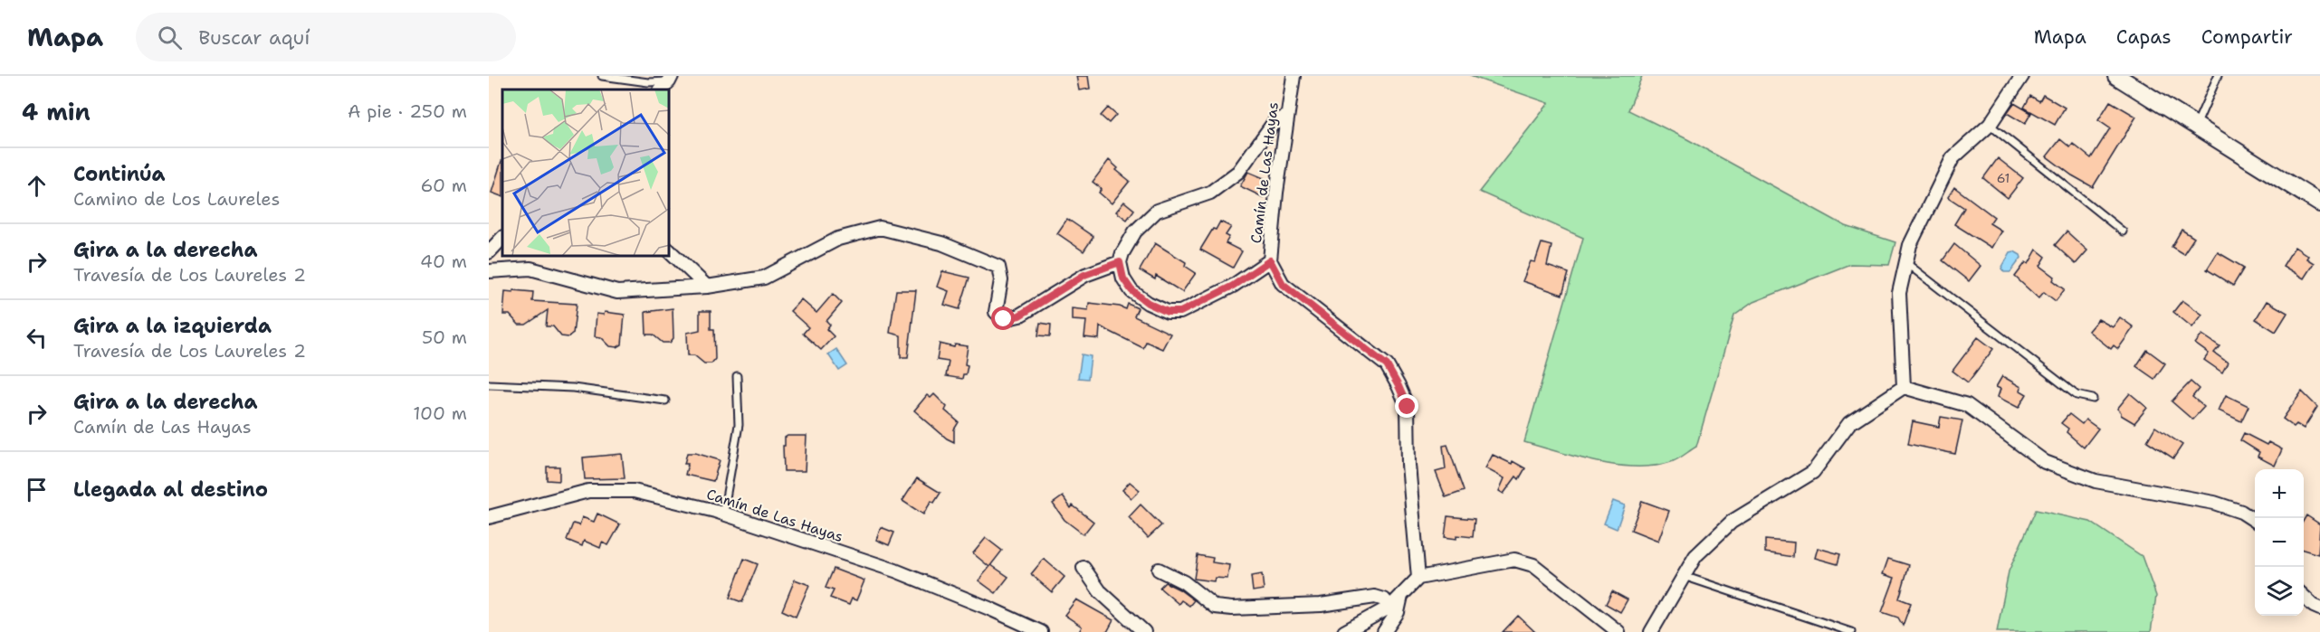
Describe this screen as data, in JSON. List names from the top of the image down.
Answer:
{
  "streets": {
    "street": ["Camín de Las Hayas"]
  },
  "house_numbers": ["61"],
  "page": {
    "header": "Mapa",
    "search": "Buscar aquí",
    "nav": ["Mapa", "Capas", "Compartir"],
    "heading": ["4 min", "A pie · 250 m"],
    "list": [
      ["Continúa", "Camino de Los Laureles", "60 m"],
      ["Gira a la derecha", "Travesía de Los Laureles 2", "40 m"],
      ["Gira a la izquierda", "Travesía de Los Laureles 2", "50 m"],
      ["Gira a la derecha", "Camín de Las Hayas", "100 m"],
      "Llegada al destino"
    ],
    "map_buttons": ["+", "−"]
  }
}
